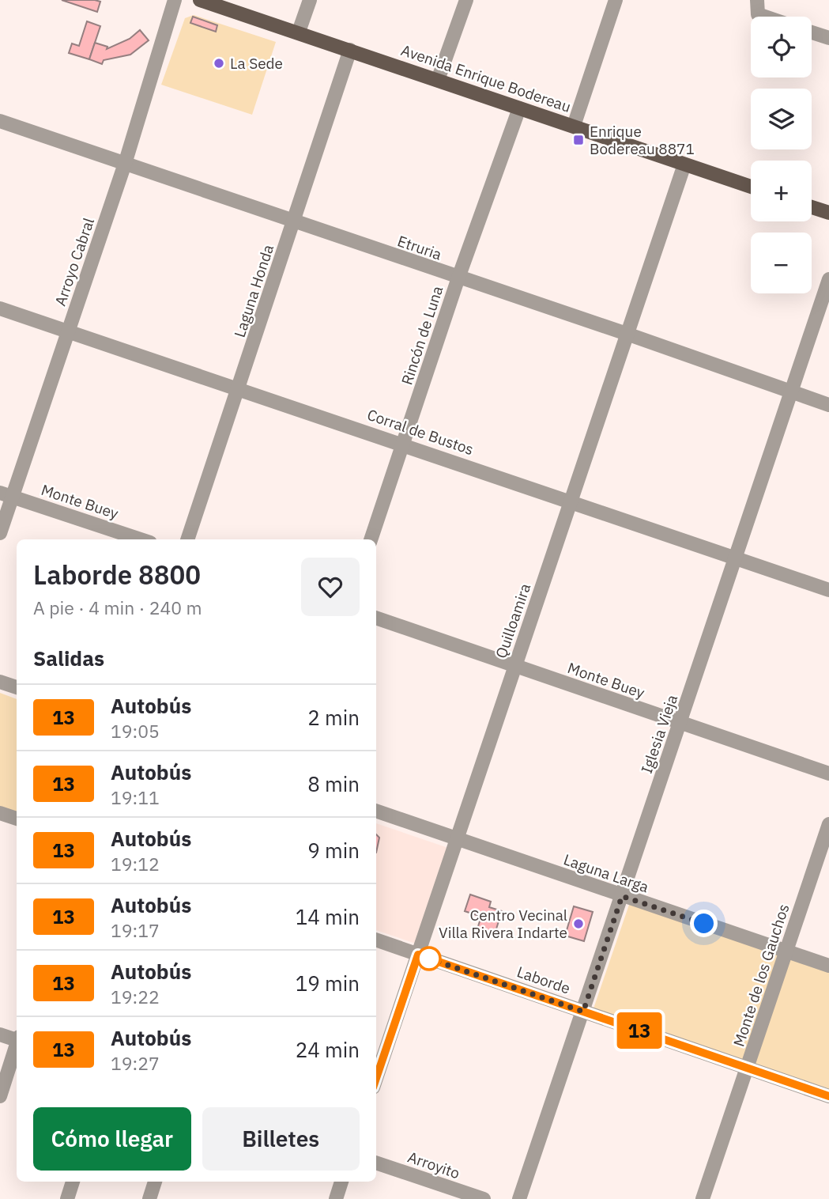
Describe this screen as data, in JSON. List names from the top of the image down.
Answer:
{
  "streets": {
    "main road": ["Avenida Enrique Bodereau"],
    "street": [
      "Etruria",
      "Arroyo Cabral",
      "Laguna Honda",
      "Rincón de Luna",
      "Corral de Bustos",
      "Monte Buey",
      "Quilloamira",
      "Iglesia Vieja",
      "Laguna Larga",
      "Monte de los Gauchos",
      "Laborde",
      "Arroyito"
    ]
  },
  "crossings": [
    ["Avenida Enrique Bodereau", "Laguna Honda"],
    ["Avenida Enrique Bodereau", "Rincón de Luna"],
    ["Avenida Enrique Bodereau", "Quilloamira"],
    ["Etruria", "Arroyo Cabral"],
    ["Etruria", "Laguna Honda"],
    ["Etruria", "Rincón de Luna"],
    ["Etruria", "Quilloamira"],
    ["Etruria", "Iglesia Vieja"],
    ["Arroyo Cabral", "Corral de Bustos"],
    ["Arroyo Cabral", "Monte Buey"],
    ["Laguna Honda", "Corral de Bustos"],
    ["Rincón de Luna", "Corral de Bustos"],
    ["Corral de Bustos", "Quilloamira"],
    ["Corral de Bustos", "Iglesia Vieja"],
    ["Monte Buey", "Quilloamira"],
    ["Monte Buey", "Iglesia Vieja"],
    ["Quilloamira", "Laguna Larga"],
    ["Quilloamira", "Laborde"],
    ["Iglesia Vieja", "Laguna Larga"],
    ["Iglesia Vieja", "Laborde"],
    ["Laguna Larga", "Monte de los Gauchos"],
    ["Monte de los Gauchos", "Laborde"]
  ],
  "places": {
    "other": ["La Sede", "Centro Vecinal Villa Rivera Indarte"],
    "transit": ["Enrique Bodereau 8871"]
  },
  "lines": ["bus line 13"],
  "page": {
    "on_map": "13",
    "map_buttons": ["+", "−"],
    "heading": [
      ["Laborde 8800", "A pie · 4 min · 240 m"],
      "Salidas"
    ],
    "list": [
      {
        "mark": "13",
        "name": "Autobús",
        "note": "19:05",
        "value": "2 min"
      },
      {
        "mark": "13",
        "name": "Autobús",
        "note": "19:11",
        "value": "8 min"
      },
      {
        "mark": "13",
        "name": "Autobús",
        "note": "19:12",
        "value": "9 min"
      },
      {
        "mark": "13",
        "name": "Autobús",
        "note": "19:17",
        "value": "14 min"
      },
      {
        "mark": "13",
        "name": "Autobús",
        "note": "19:22",
        "value": "19 min"
      },
      {
        "mark": "13",
        "name": "Autobús",
        "note": "19:27",
        "value": "24 min"
      }
    ],
    "buttons": ["Cómo llegar", "Billetes"]
  }
}
